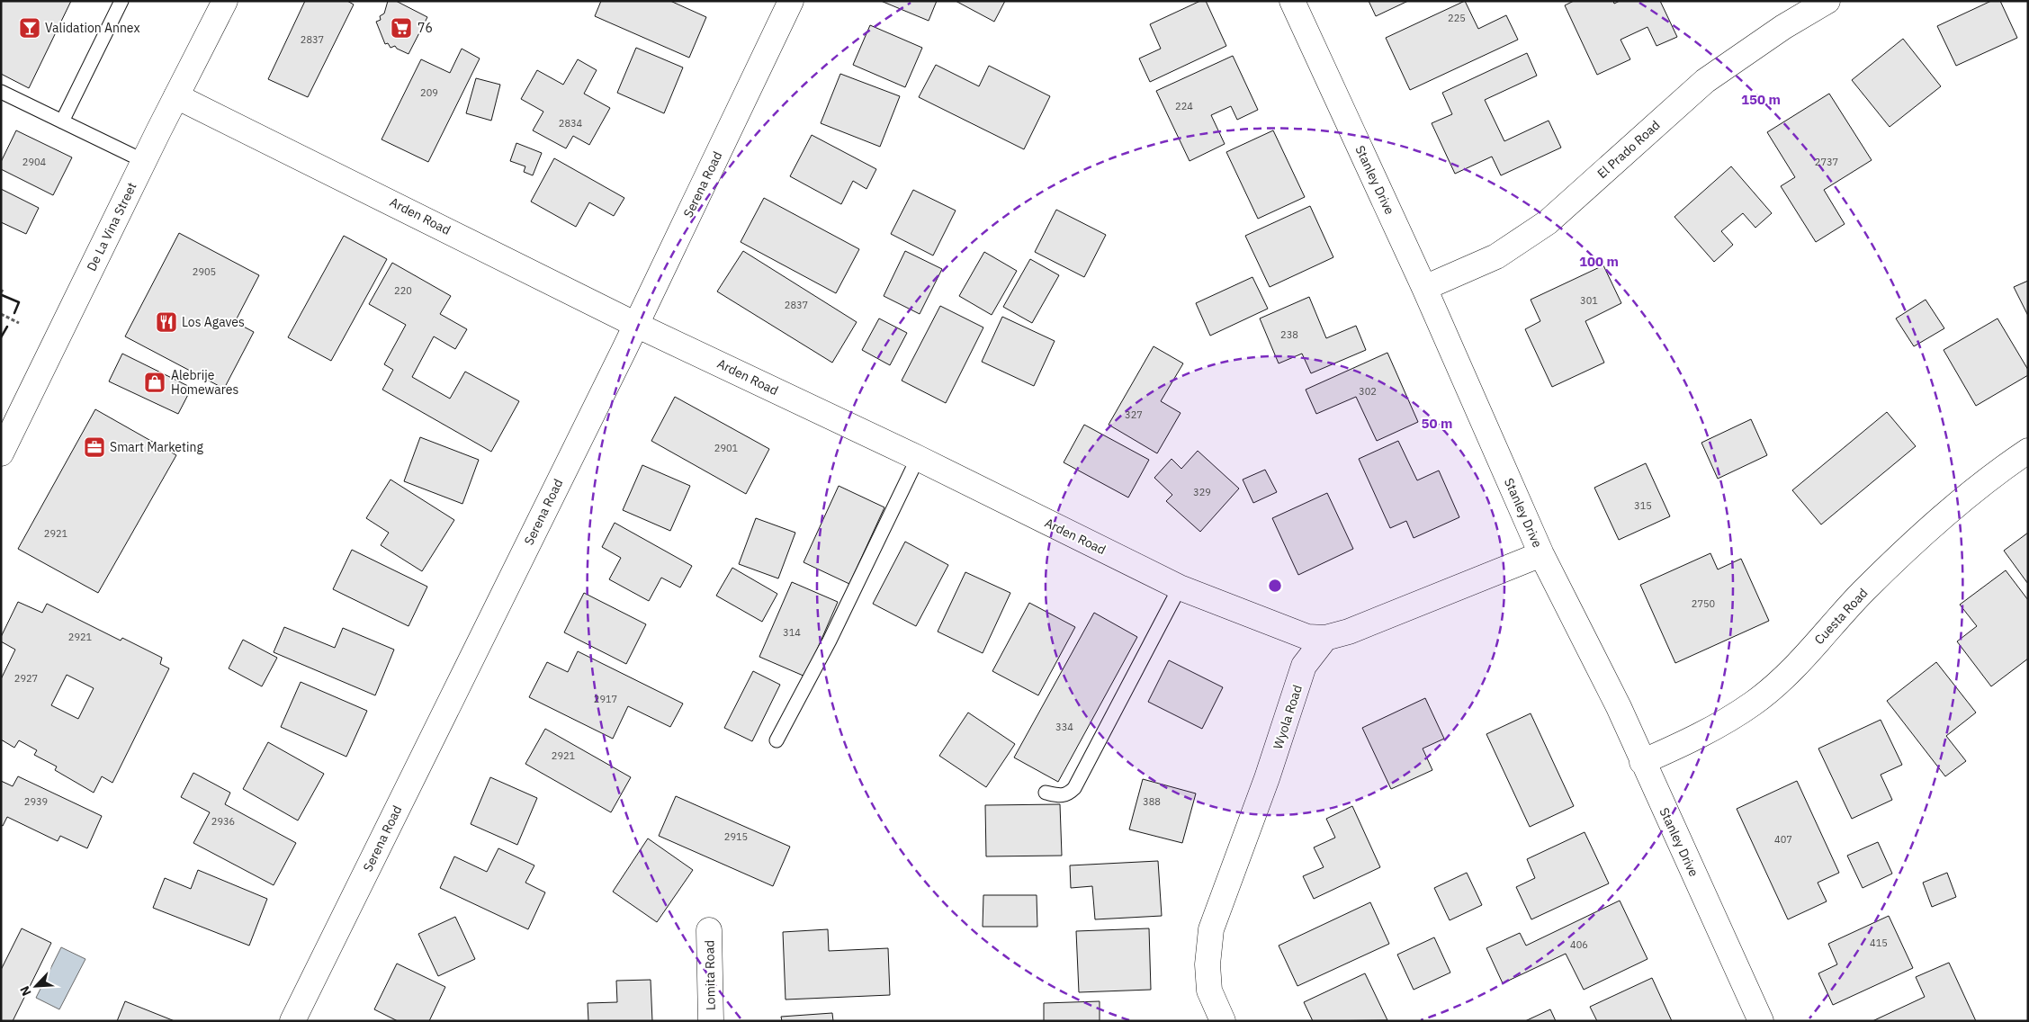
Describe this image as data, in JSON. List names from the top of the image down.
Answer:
{
  "streets": {
    "street": [
      "El Prado Road",
      "Stanley Drive",
      "Serena Road",
      "Arden Road",
      "De La Vina Street",
      "Cuesta Road",
      "Wyola Road",
      "Lomita Road"
    ]
  },
  "crossings": [
    ["El Prado Road", "Stanley Drive"],
    ["Stanley Drive", "Cuesta Road"],
    ["Serena Road", "Arden Road"],
    ["Arden Road", "De La Vina Street"],
    ["Arden Road", "Wyola Road"]
  ],
  "places": {
    "bar": ["Validation Annex"],
    "supermarket": ["76"],
    "restaurant": ["Los Agaves"],
    "shop": ["Alebrije Homewares"],
    "office": ["Smart Marketing"]
  },
  "house_numbers": [
    "225",
    "2837",
    "209",
    "224",
    "2834",
    "2904",
    "2737",
    "2905",
    "220",
    "301",
    "2837",
    "238",
    "302",
    "327",
    "2901",
    "329",
    "315",
    "2921",
    "2750",
    "314",
    "2921",
    "2927",
    "2917",
    "334",
    "2921",
    "2939",
    "388",
    "2936",
    "2915",
    "407",
    "415",
    "406"
  ],
  "north": "bottom left",
  "rings": ["150 m", "100 m", "50 m"]
}
